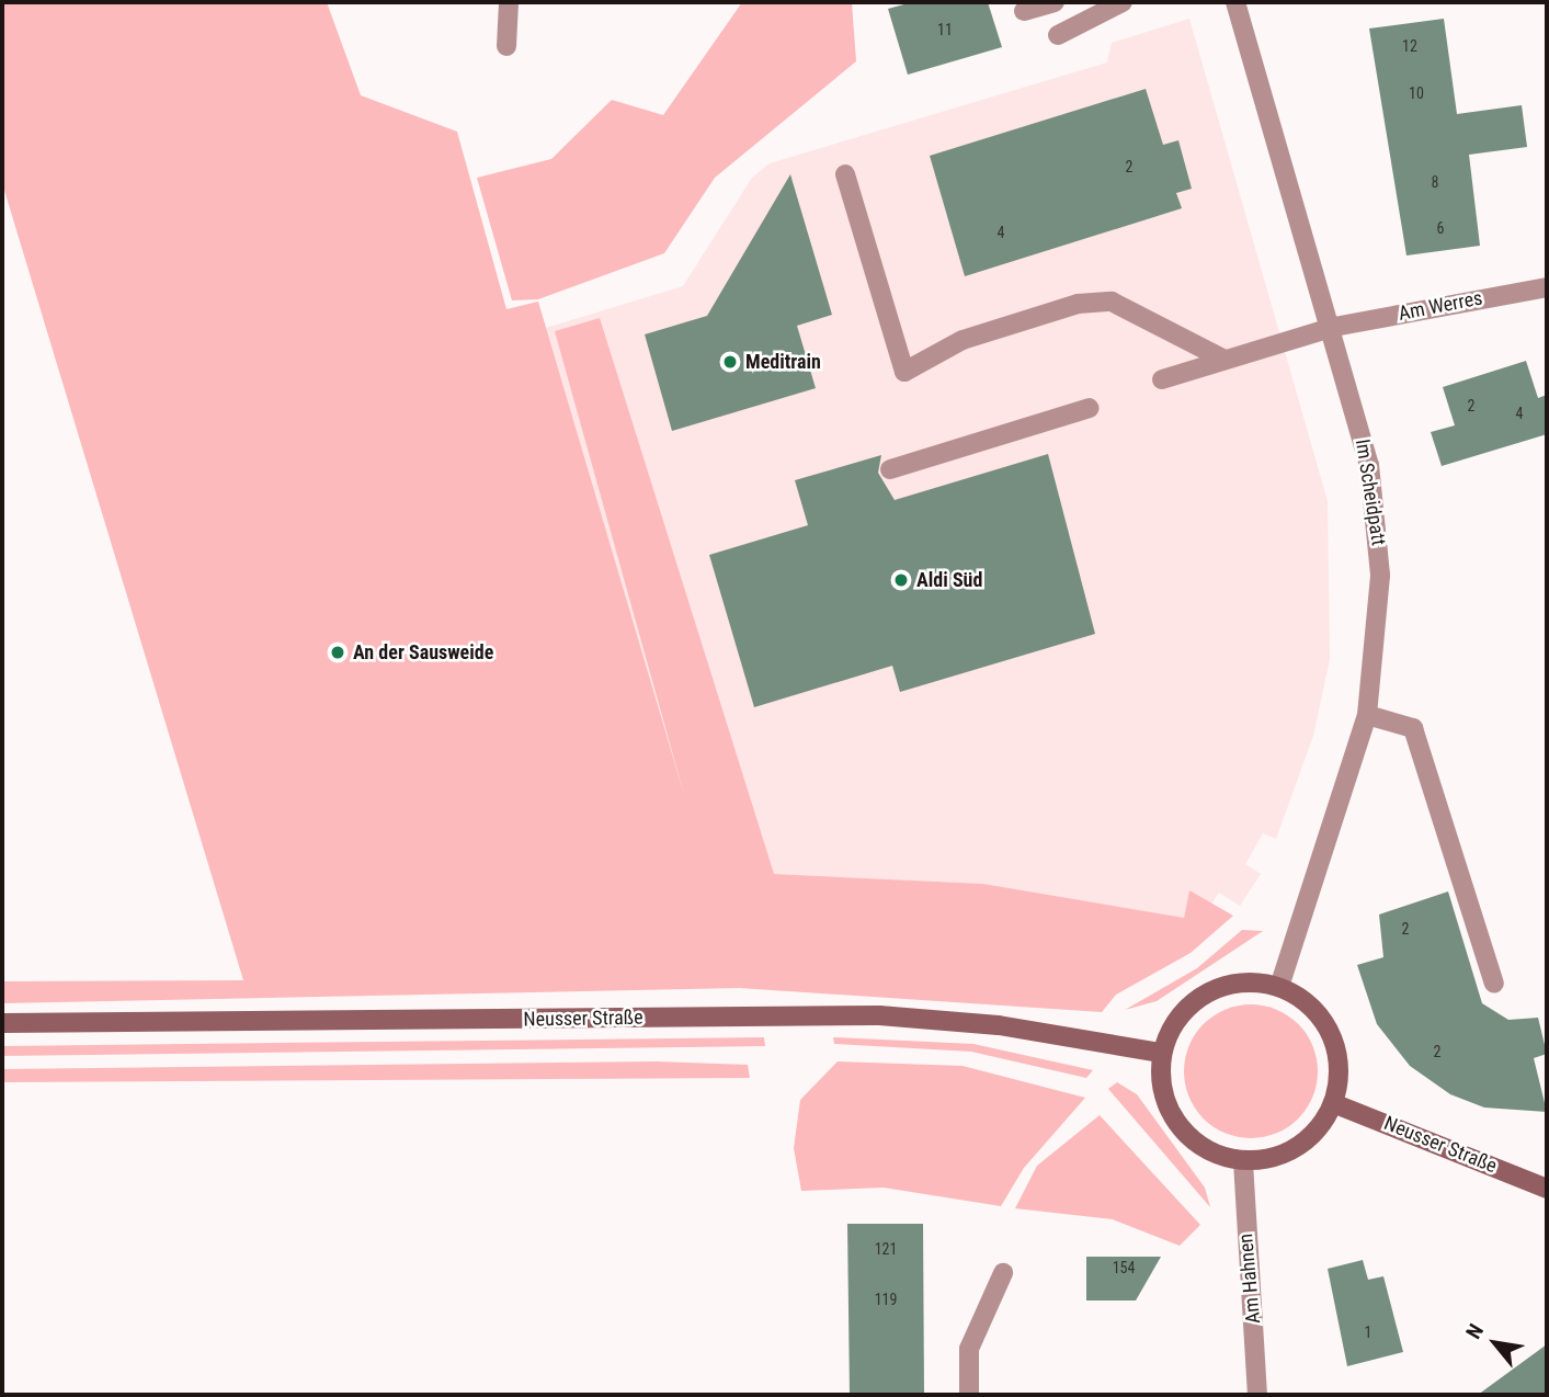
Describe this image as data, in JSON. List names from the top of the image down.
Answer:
{
  "streets": {
    "main road": ["Neusser Straße"],
    "street": ["Am Werres", "Im Scheidpatt", "Am Hahnen"]
  },
  "crossings": [
    ["Am Werres", "Im Scheidpatt"],
    ["Im Scheidpatt", "Neusser Straße"],
    ["Im Scheidpatt", "Am Hahnen"],
    ["Neusser Straße", "Am Hahnen"]
  ],
  "places": ["Meditrain", "Aldi Süd", "An der Sausweide"],
  "house_numbers": [
    "11",
    "12",
    "10",
    "2",
    "8",
    "6",
    "4",
    "2",
    "4",
    "2",
    "2",
    "121",
    "154",
    "119",
    "1"
  ],
  "north": "top left"
}
